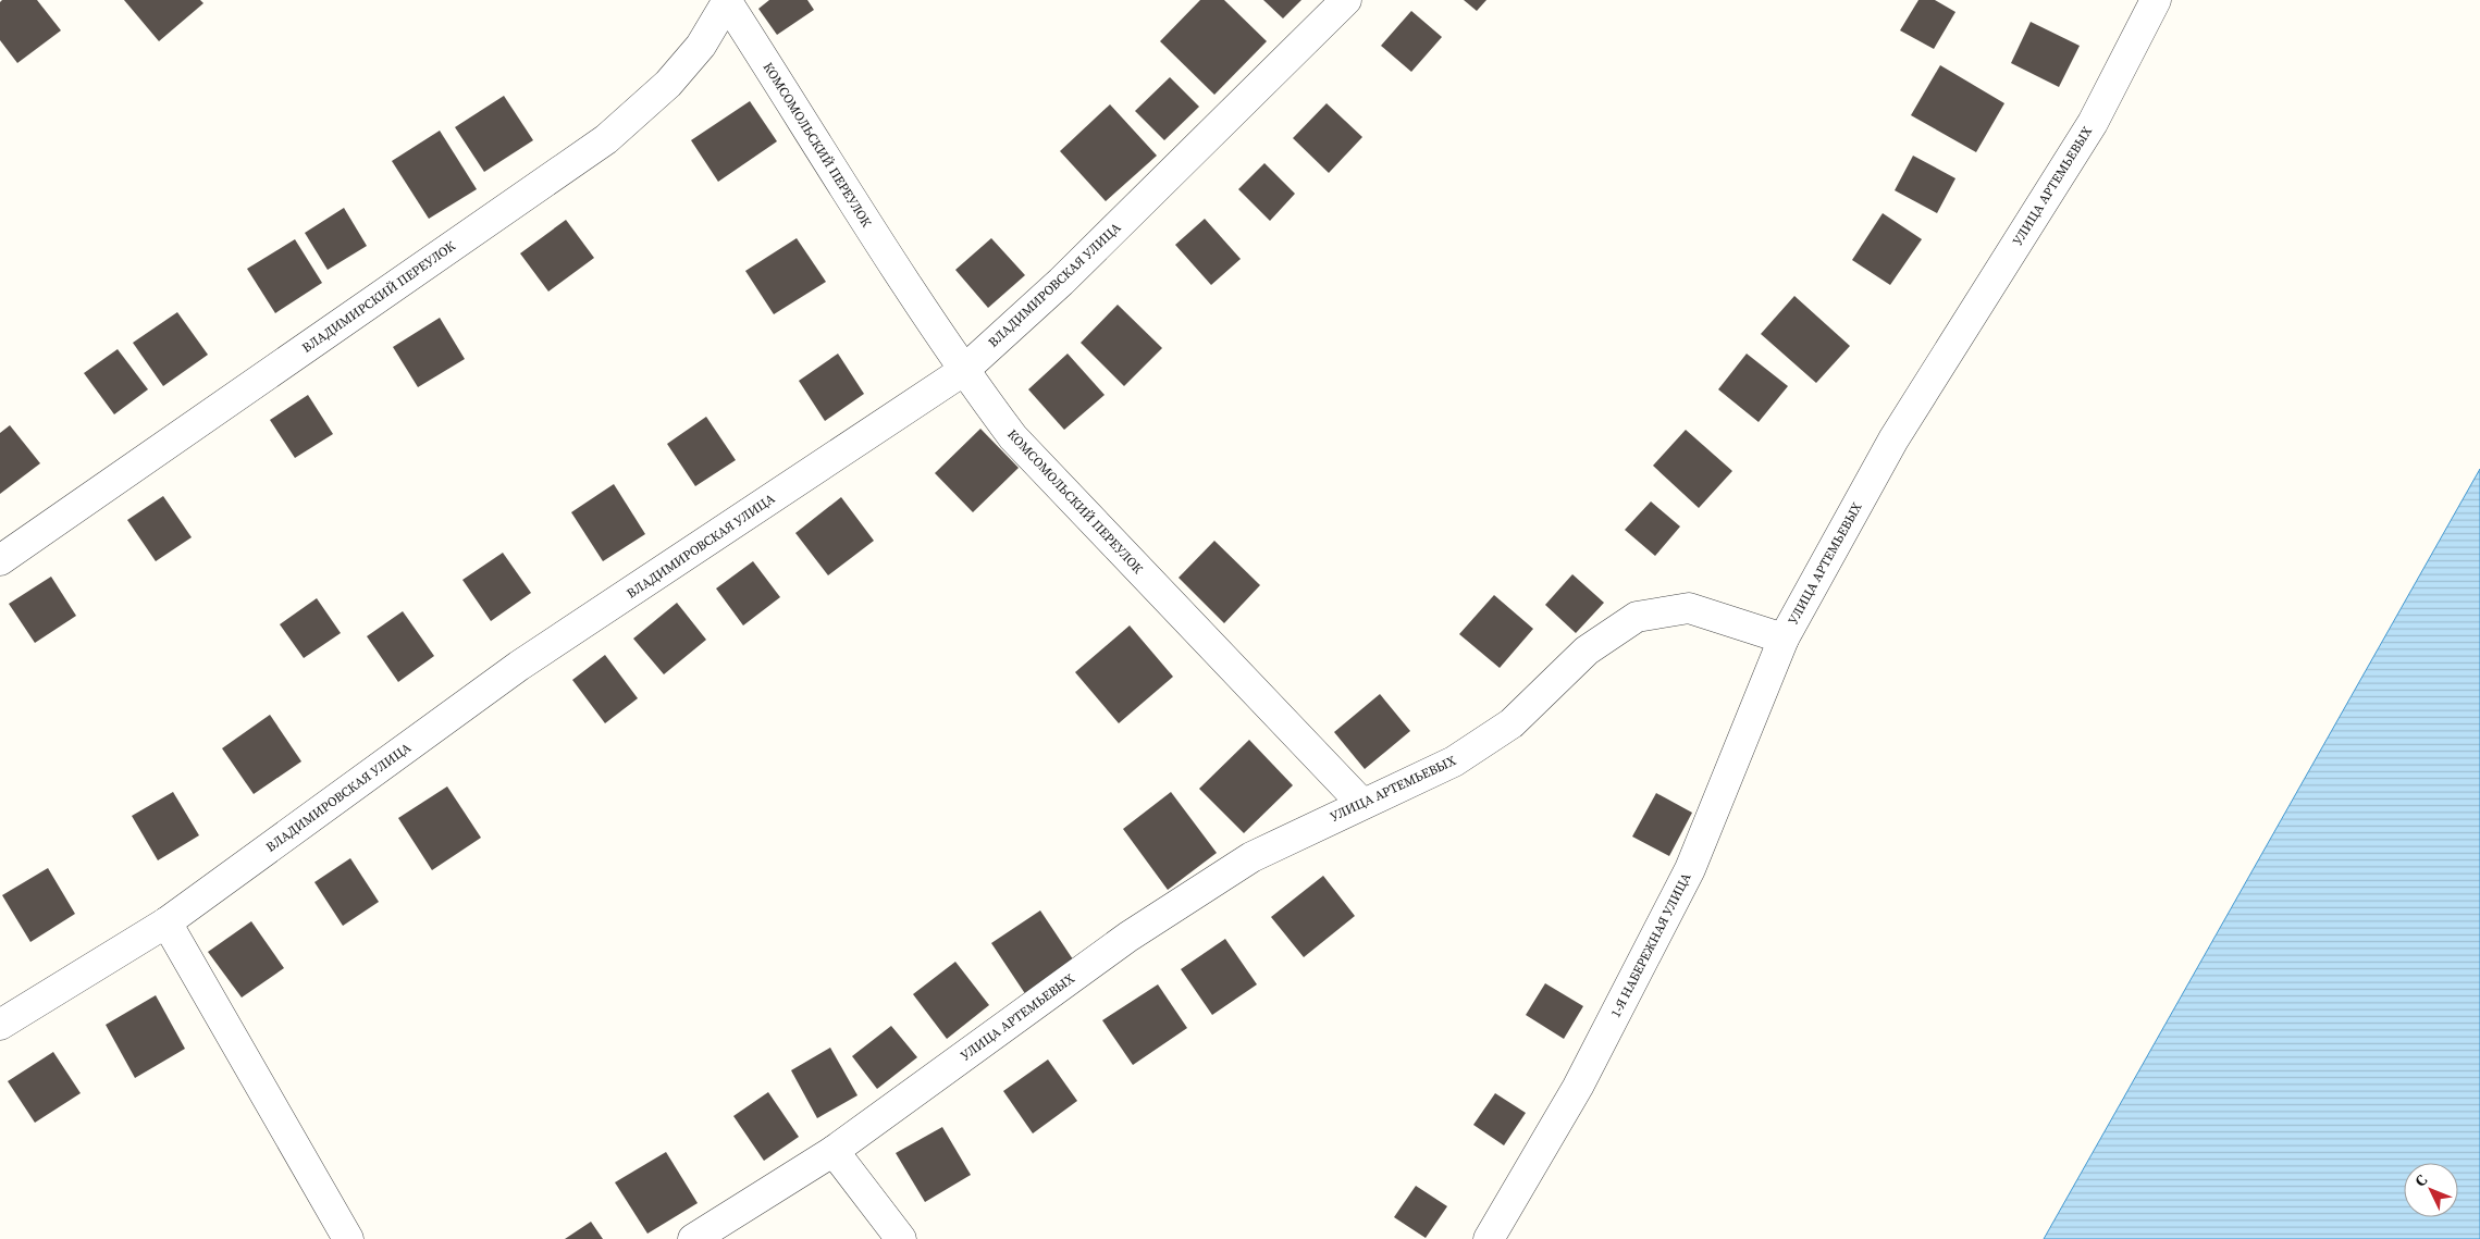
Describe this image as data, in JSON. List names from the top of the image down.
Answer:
{
  "streets": {
    "street": [
      "КОМСОМОЛЬСКИЙ ПЕРЕУЛОК",
      "УЛИЦА АРТЕМЬЕВЫХ",
      "ВЛАДИМИРОВСКАЯ УЛИЦА",
      "ВЛАДИМИРСКИЙ ПЕРЕУЛОК",
      "1-Я НАБЕРЕЖНАЯ УЛИЦА"
    ]
  },
  "crossings": [
    ["КОМСОМОЛЬСКИЙ ПЕРЕУЛОК", "УЛИЦА АРТЕМЬЕВЫХ"],
    ["КОМСОМОЛЬСКИЙ ПЕРЕУЛОК", "ВЛАДИМИРОВСКАЯ УЛИЦА"],
    ["КОМСОМОЛЬСКИЙ ПЕРЕУЛОК", "ВЛАДИМИРСКИЙ ПЕРЕУЛОК"],
    ["УЛИЦА АРТЕМЬЕВЫХ", "1-Я НАБЕРЕЖНАЯ УЛИЦА"]
  ],
  "north": "top left"
}
